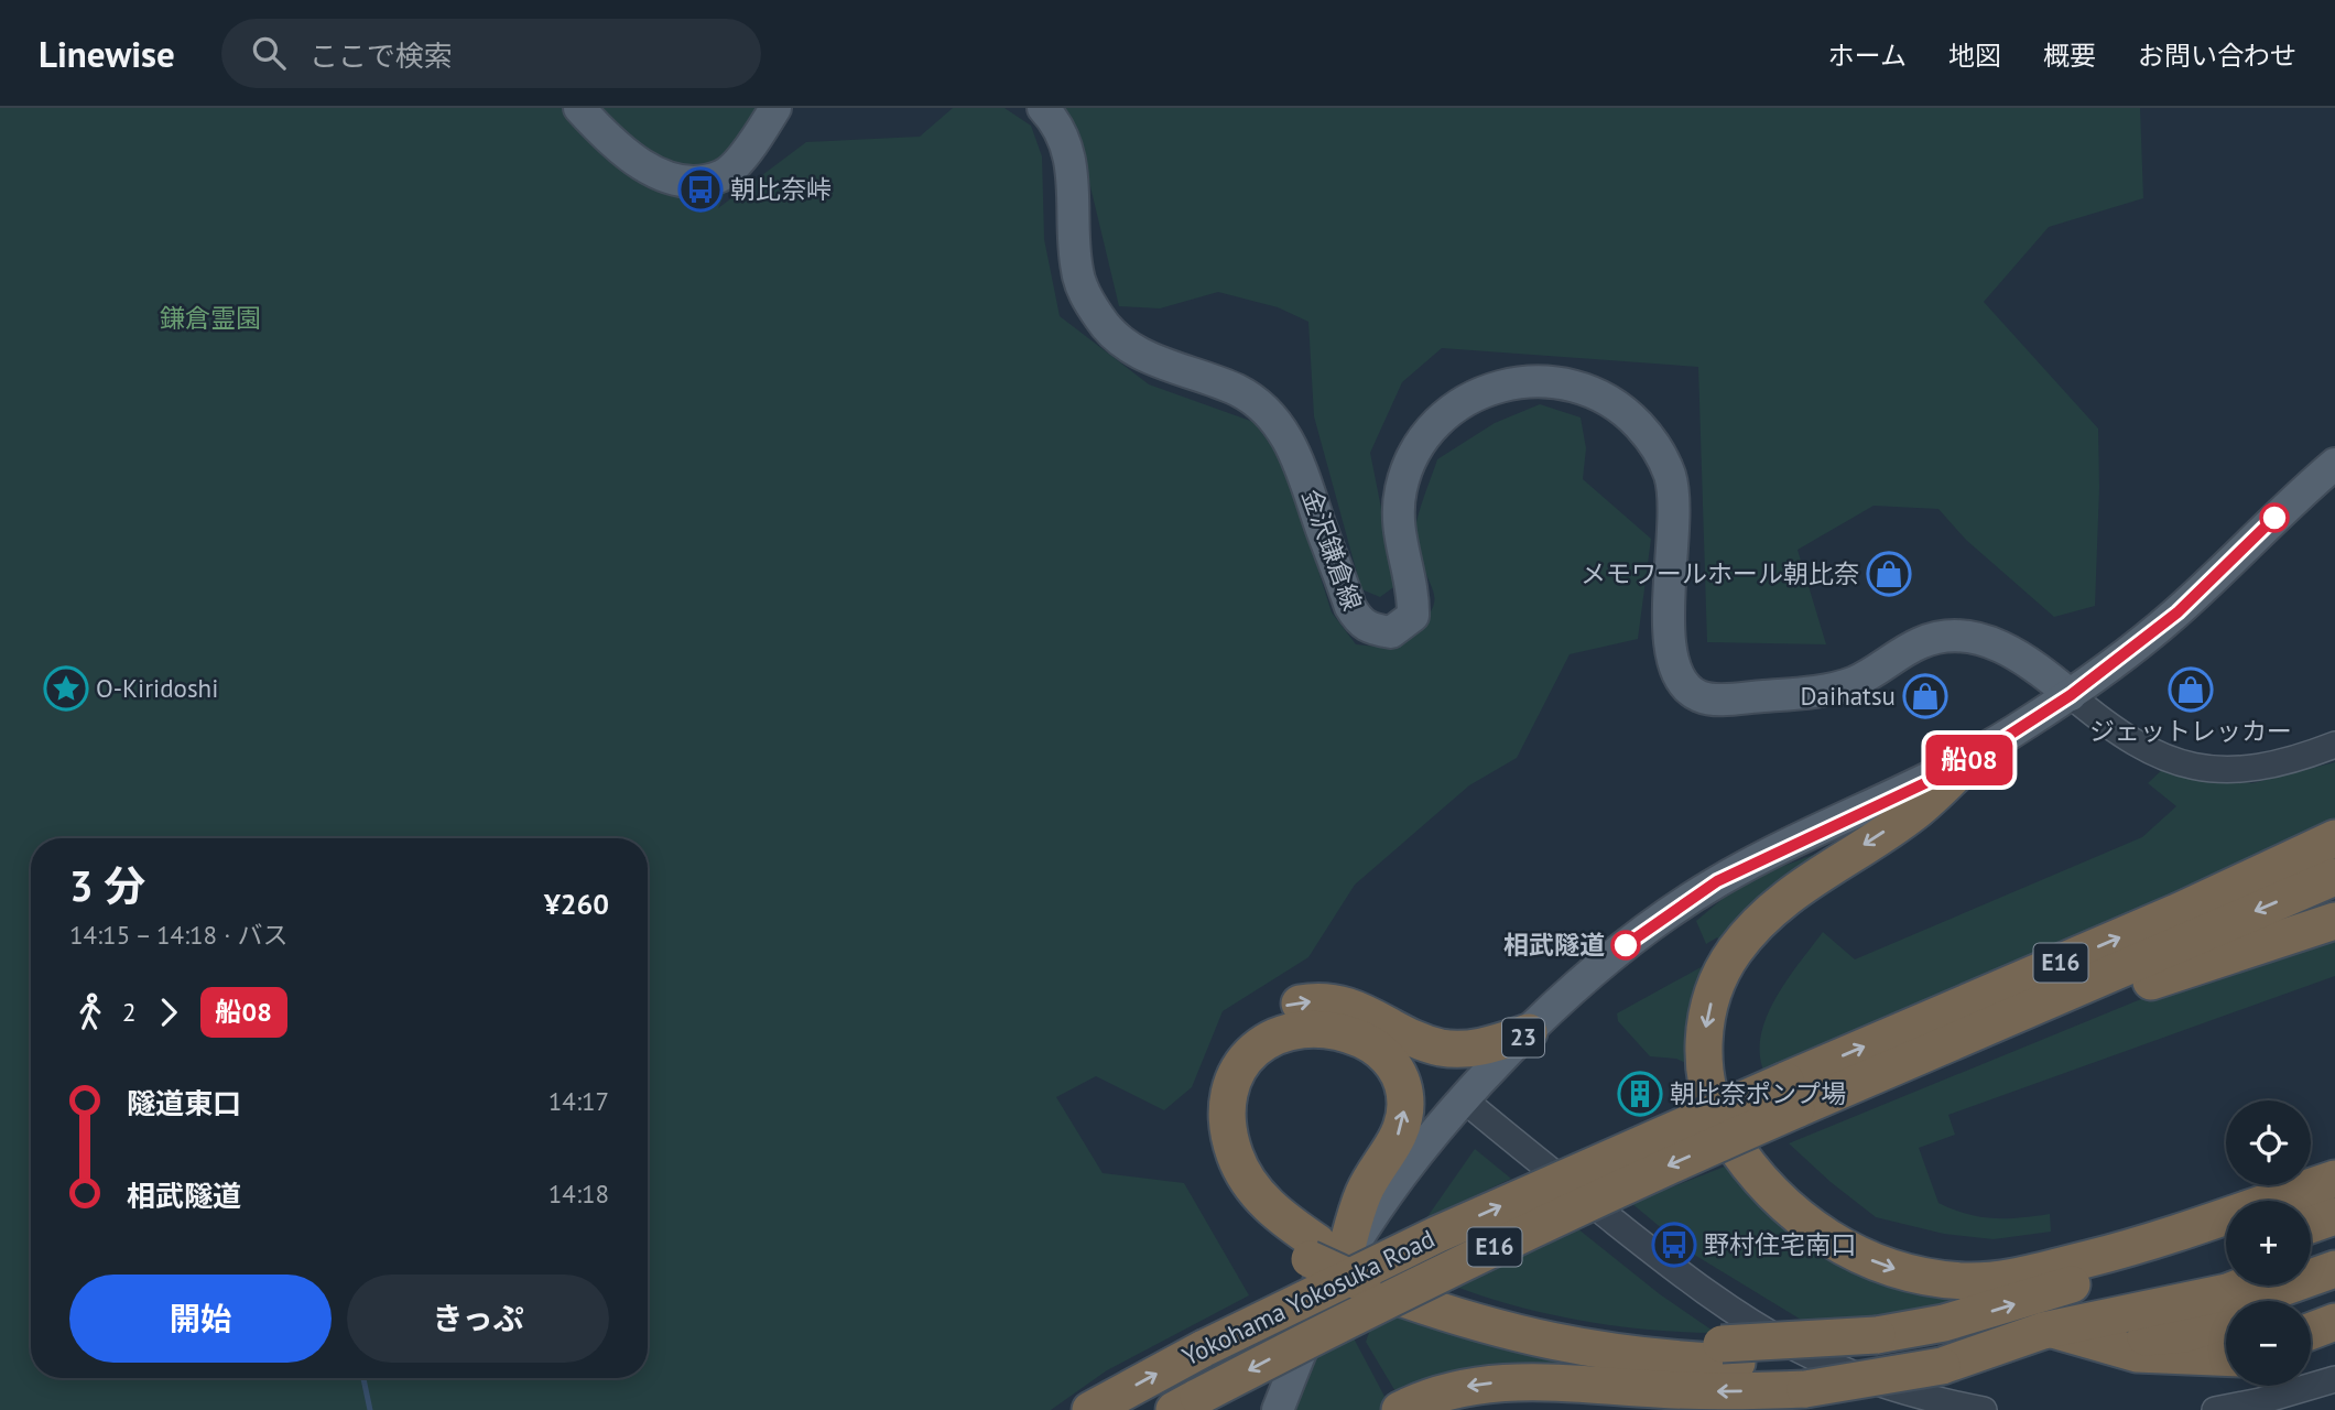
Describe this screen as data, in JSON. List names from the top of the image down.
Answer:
{
  "streets": {
    "highway": ["E16", "Yokohama Yokosuka Road"],
    "main road": ["金沢鎌倉線", "23"]
  },
  "crossings": [
    ["金沢鎌倉線", "23"]
  ],
  "parks": ["鎌倉霊園"],
  "places": {
    "bus stop": ["朝比奈峠", "野村住宅南口"],
    "shop": ["メモワールホール朝比奈", "ジェットレッカー", "Daihatsu"],
    "place": ["O-Kiridoshi"],
    "other": ["相武隧道"],
    "building": ["朝比奈ポンプ場"]
  },
  "lines": ["bus line 船08"],
  "page": {
    "header": "Linewise",
    "search": "ここで検索",
    "nav": [
      "ホーム",
      "地図",
      "概要",
      "お問い合わせ"
    ],
    "on_map": "船08",
    "heading": ["3 分", "14:15 – 14:18 · バス", "¥260"],
    "legs": ["2", "船08"],
    "list": [
      {
        "name": "隧道東口",
        "value": "14:17"
      },
      {
        "name": "相武隧道",
        "value": "14:18"
      }
    ],
    "map_buttons": ["+", "−"],
    "buttons": ["開始", "きっぷ"]
  }
}
